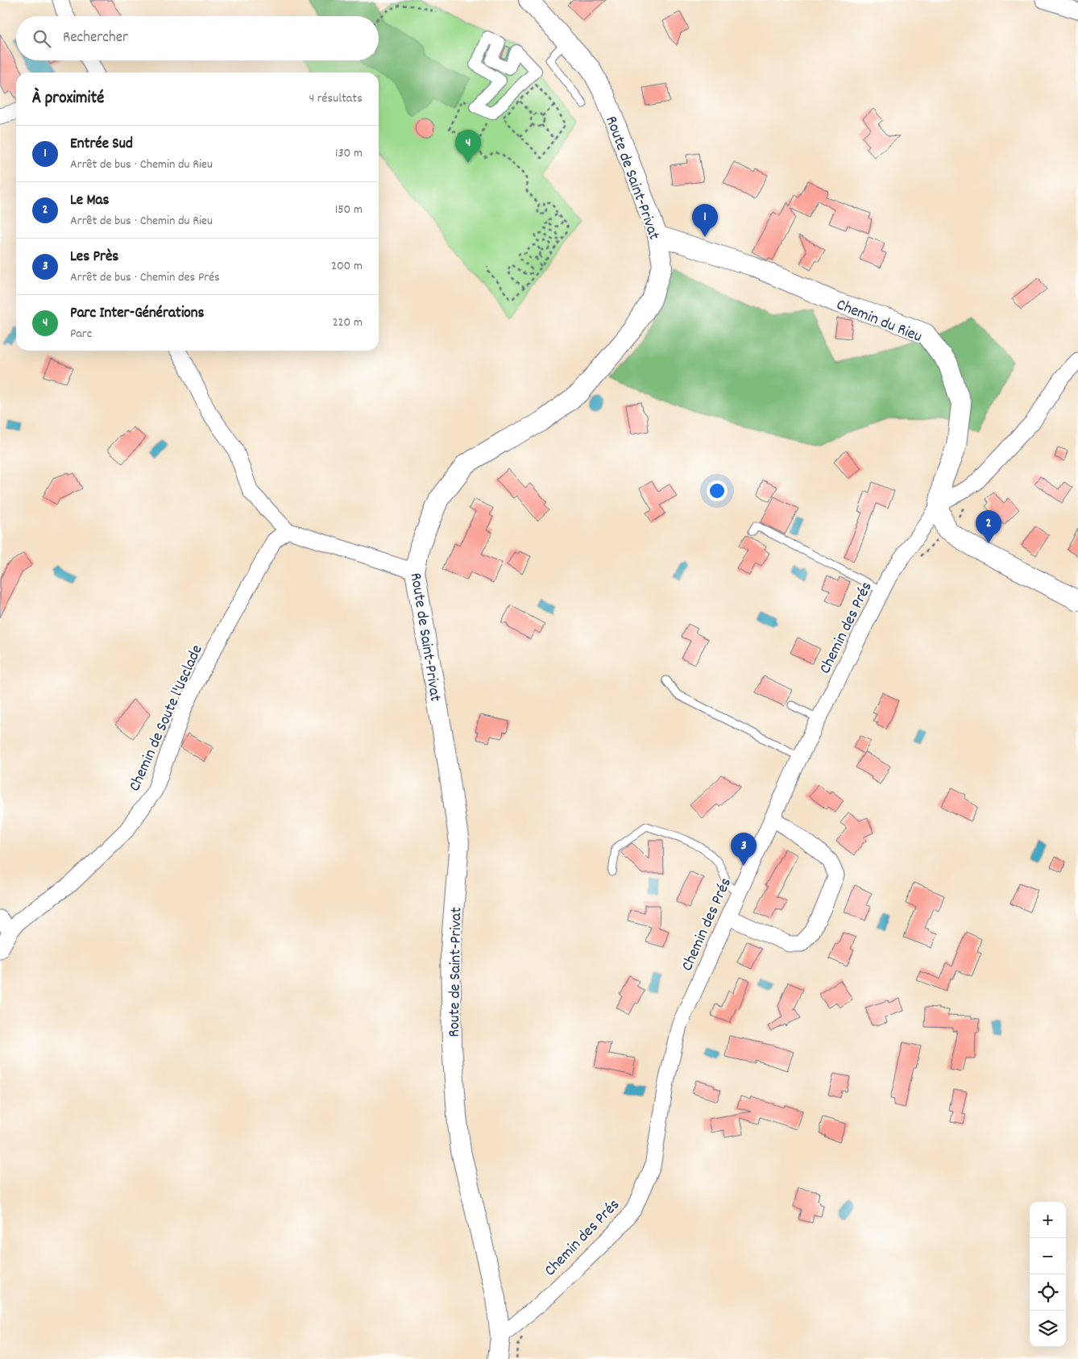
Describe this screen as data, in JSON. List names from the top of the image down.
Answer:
{
  "streets": {
    "street": [
      "Route de Saint-Privat",
      "Chemin du Rieu",
      "Chemin des Prés",
      "Chemin de Soute l'Usclade"
    ]
  },
  "crossings": [
    ["Route de Saint-Privat", "Chemin du Rieu"],
    ["Route de Saint-Privat", "Chemin des Prés"],
    ["Chemin du Rieu", "Chemin des Prés"]
  ],
  "page": {
    "search": "Rechercher",
    "heading": ["À proximité", "4 résultats"],
    "list": [
      {
        "mark": "1",
        "name": "Entrée Sud",
        "note": "Arrêt de bus · Chemin du Rieu",
        "value": "130 m"
      },
      {
        "mark": "2",
        "name": "Le Mas",
        "note": "Arrêt de bus · Chemin du Rieu",
        "value": "150 m"
      },
      {
        "mark": "3",
        "name": "Les Près",
        "note": "Arrêt de bus · Chemin des Prés",
        "value": "200 m"
      },
      {
        "mark": "4",
        "name": "Parc Inter-Générations",
        "note": "Parc",
        "value": "220 m"
      }
    ],
    "pins": [
      "4",
      "1",
      "2",
      "3"
    ],
    "map_buttons": ["+", "−"]
  }
}
